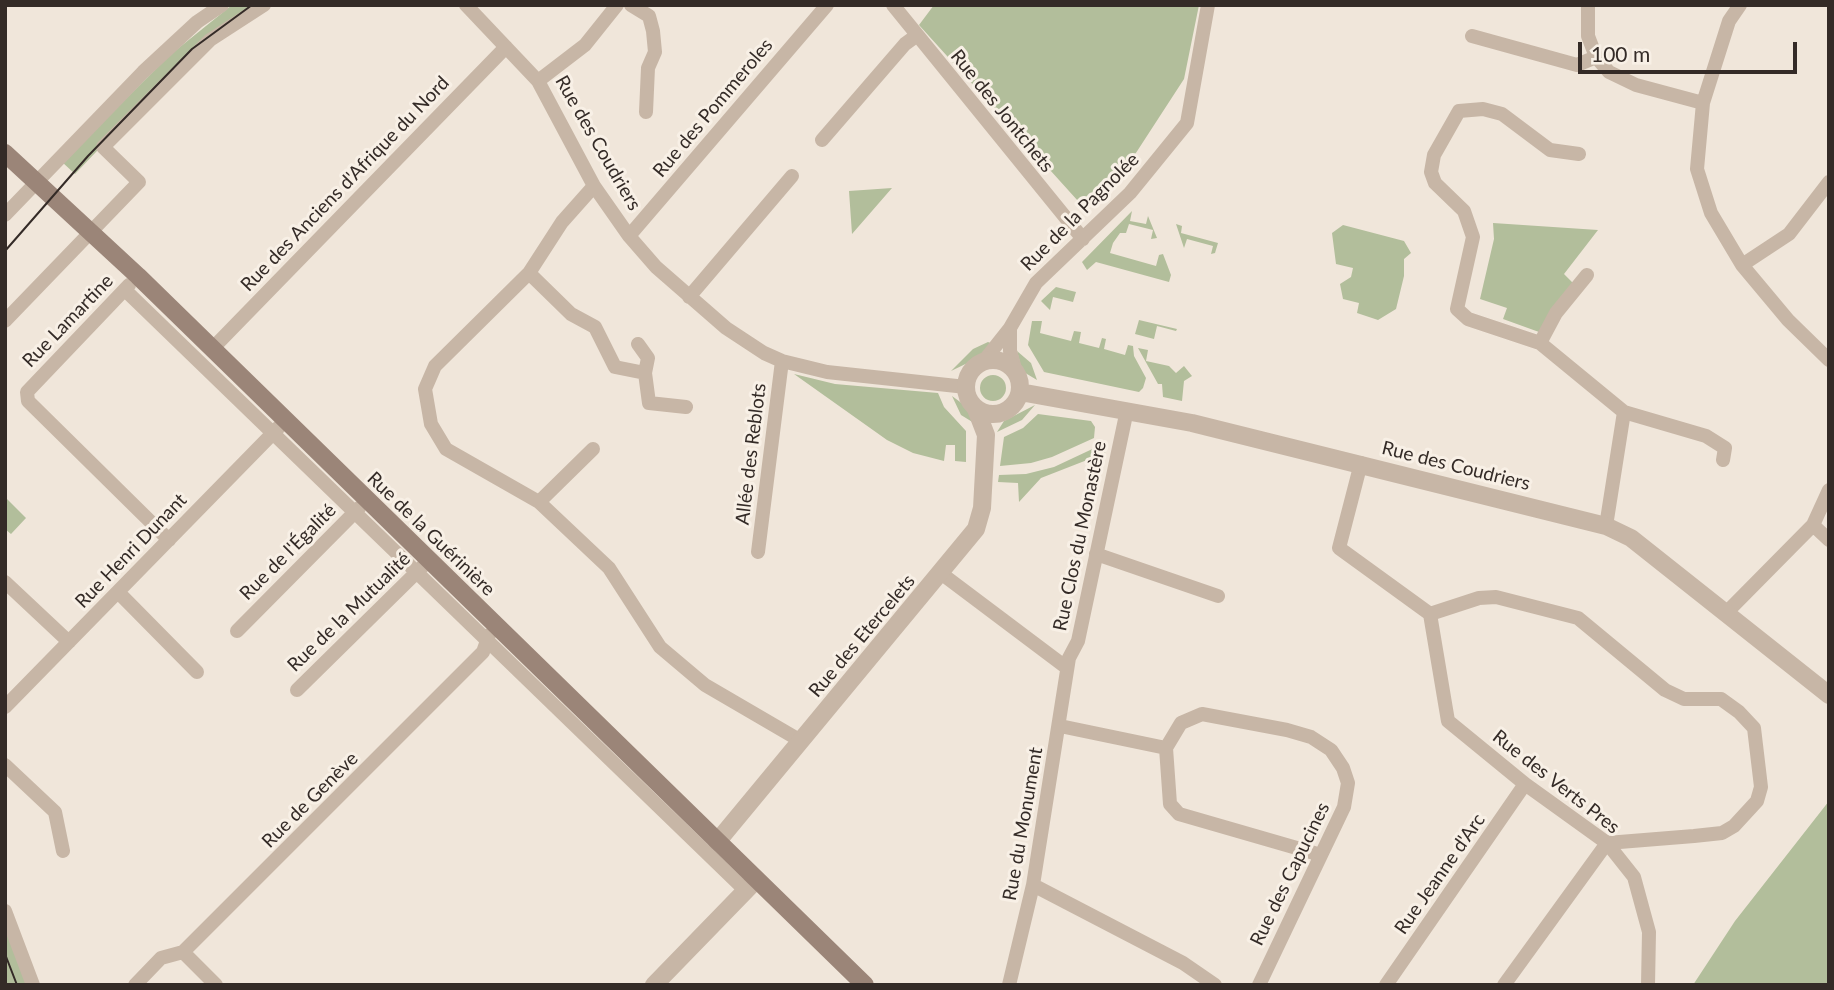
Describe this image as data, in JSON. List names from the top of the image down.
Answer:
{
  "streets": {
    "main road": ["Rue de la Guérinière"],
    "street": [
      "Rue des Pommeroles",
      "Rue des Jontchets",
      "Rue des Coudriers",
      "Rue des Anciens d'Afrique du Nord",
      "Rue de la Pagnolée",
      "Rue Lamartine",
      "Allée des Reblots",
      "Rue Clos du Monastère",
      "Rue Henri Dunant",
      "Rue de l'Égalité",
      "Rue de la Mutualité",
      "Rue des Etercelets",
      "Rue des Verts Pres",
      "Rue de Genève",
      "Rue du Monument",
      "Rue des Capucines",
      "Rue Jeanne d'Arc"
    ]
  },
  "crossings": [
    ["Rue des Pommeroles", "Rue des Coudriers"],
    ["Rue des Jontchets", "Rue de la Pagnolée"],
    ["Rue des Coudriers", "Rue des Anciens d'Afrique du Nord"],
    ["Rue des Coudriers", "Rue de la Pagnolée"],
    ["Rue des Coudriers", "Allée des Reblots"],
    ["Rue des Coudriers", "Rue Clos du Monastère"],
    ["Rue des Coudriers", "Rue des Etercelets"],
    ["Rue des Anciens d'Afrique du Nord", "Rue de la Guérinière"],
    ["Rue de la Pagnolée", "Rue des Etercelets"],
    ["Rue Lamartine", "Rue de la Guérinière"],
    ["Rue Lamartine", "Rue Henri Dunant"],
    ["Rue de la Guérinière", "Rue Henri Dunant"],
    ["Rue de la Guérinière", "Rue de l'Égalité"],
    ["Rue de la Guérinière", "Rue de la Mutualité"],
    ["Rue de la Guérinière", "Rue des Etercelets"],
    ["Rue de la Guérinière", "Rue de Genève"],
    ["Rue Clos du Monastère", "Rue du Monument"],
    ["Rue des Verts Pres", "Rue Jeanne d'Arc"]
  ],
  "scale_bar": "100 m"
}
